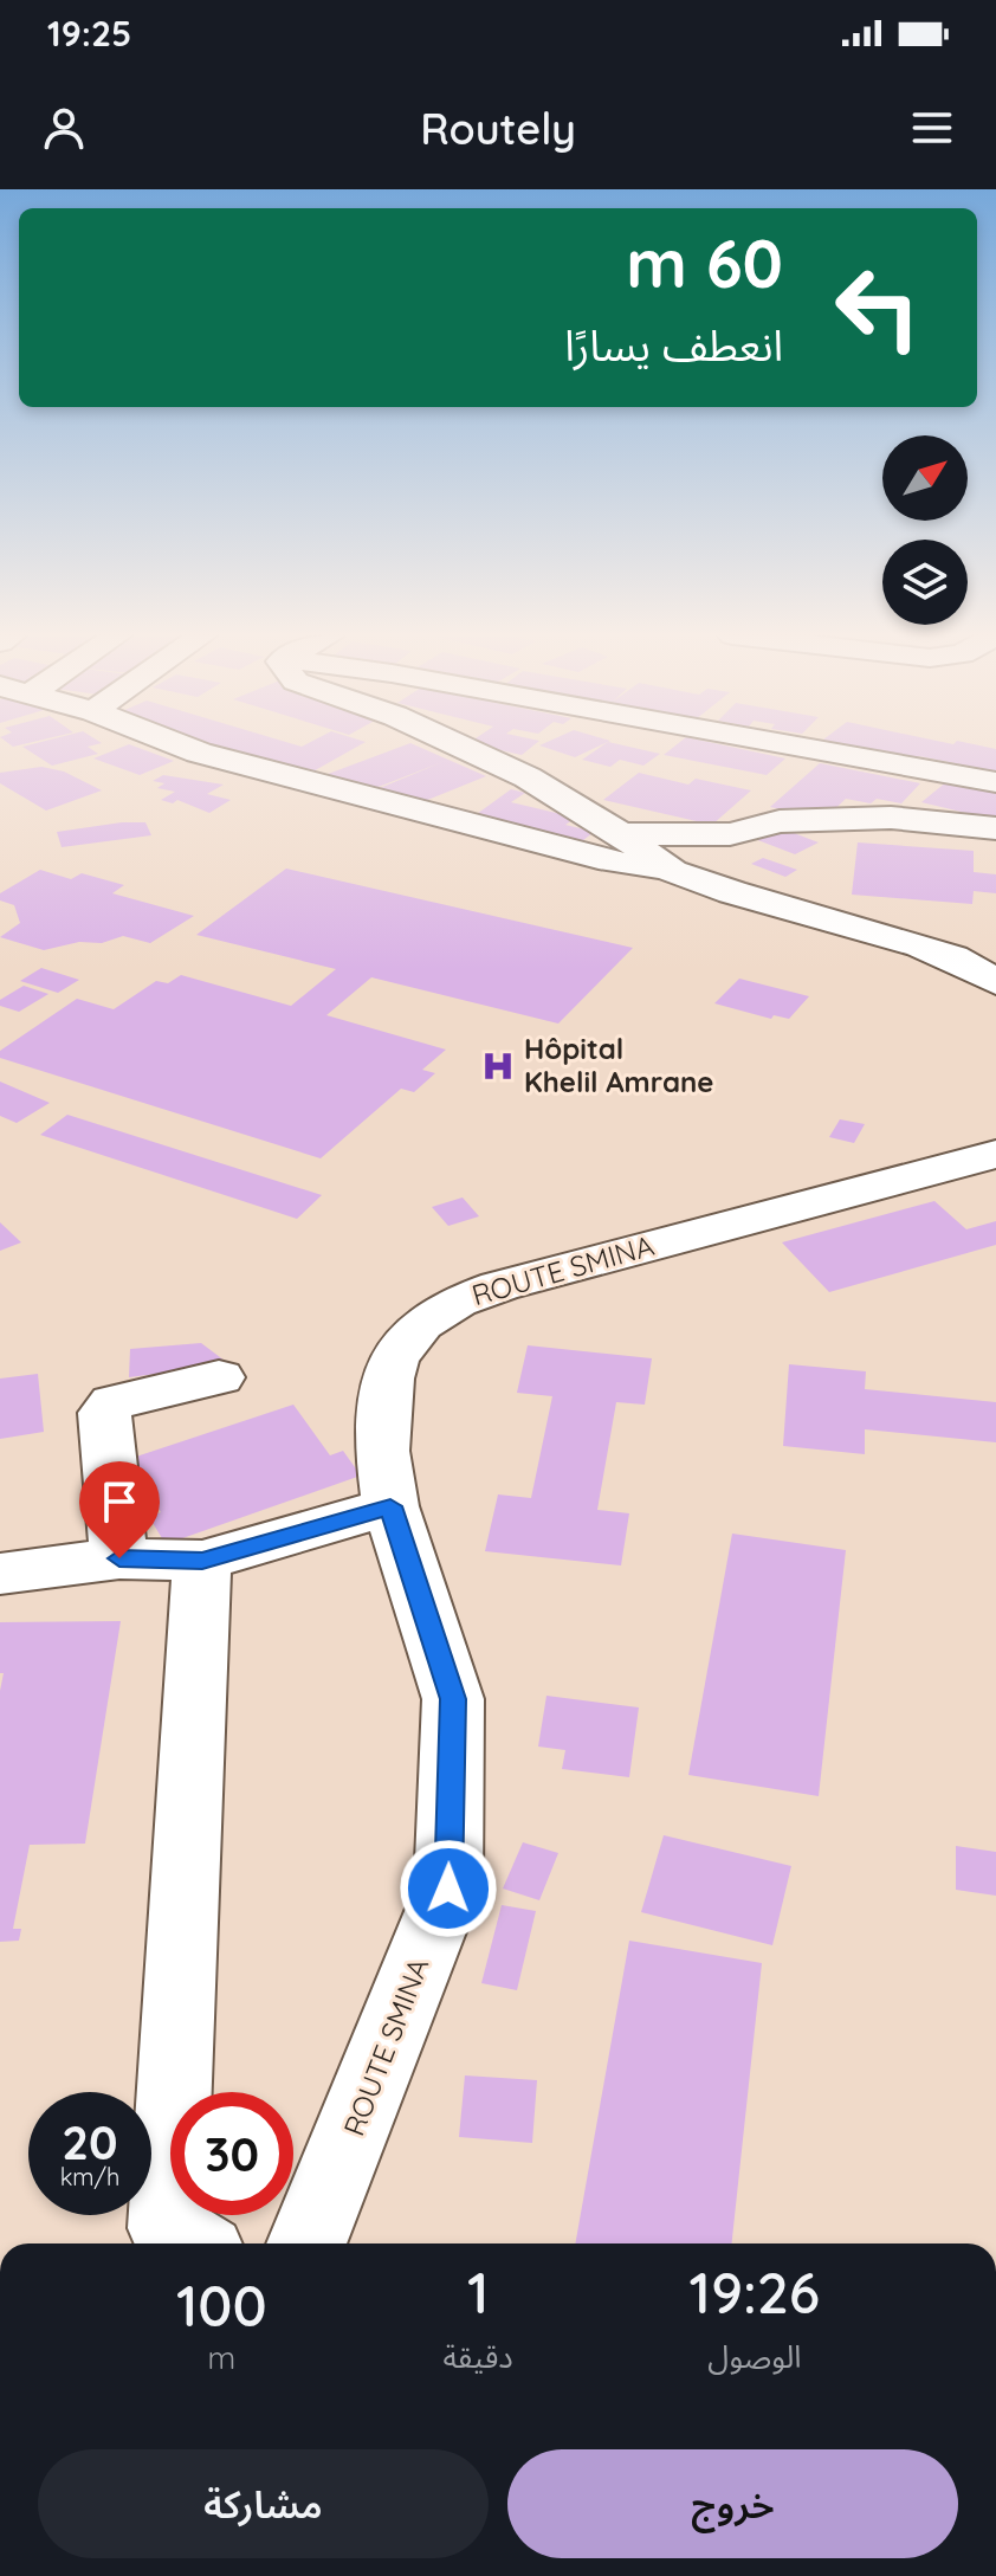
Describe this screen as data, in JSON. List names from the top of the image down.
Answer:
{
  "streets": {
    "street": ["ROUTE SMINA"]
  },
  "places": {
    "hospital": ["Hôpital Khelil Amrane"]
  },
  "north": "top right",
  "page": {
    "status": "19:25",
    "header": "Routely",
    "turn": ["60 m", "انعطف يسارًا"],
    "speed": "20 km/h",
    "limit": "30",
    "eta": [
      "19:26",
      "الوصول",
      "1",
      "دقيقة",
      "100",
      "m"
    ],
    "buttons": ["خروج", "مشاركة"]
  }
}
